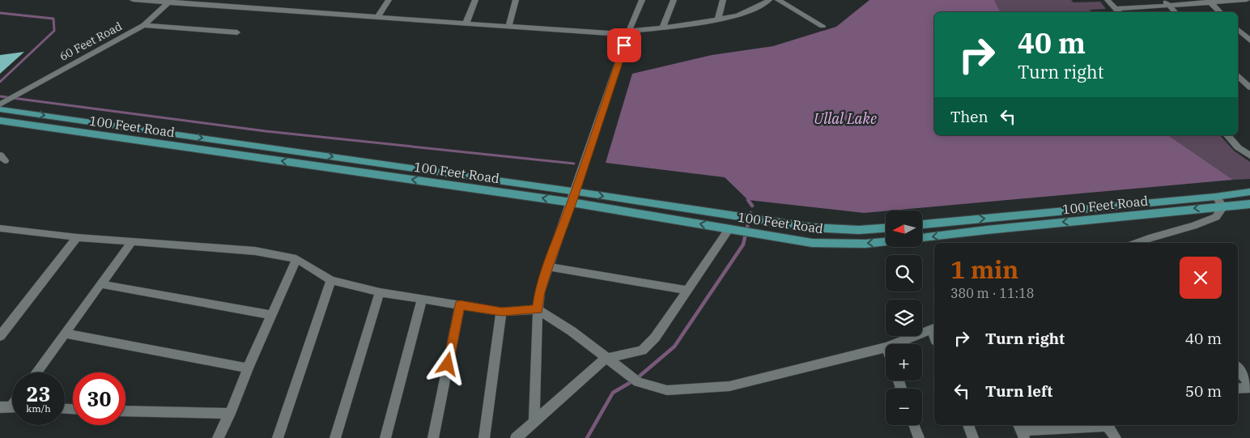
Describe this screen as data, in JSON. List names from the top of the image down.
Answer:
{
  "streets": {
    "main road": ["100 Feet Road"],
    "street": ["60 Feet Road"]
  },
  "crossings": [
    ["60 Feet Road", "100 Feet Road"]
  ],
  "water": ["Ullal Lake"],
  "north": "left",
  "page": {
    "turn": ["40 m", "Turn right"],
    "then": "Then",
    "map_buttons": ["+", "−"],
    "heading": ["1 min", "380 m · 11:18"],
    "list": [
      {
        "name": "Turn right",
        "value": "40 m"
      },
      {
        "name": "Turn left",
        "value": "50 m"
      }
    ],
    "speed": "23 km/h",
    "limit": "30"
  }
}
